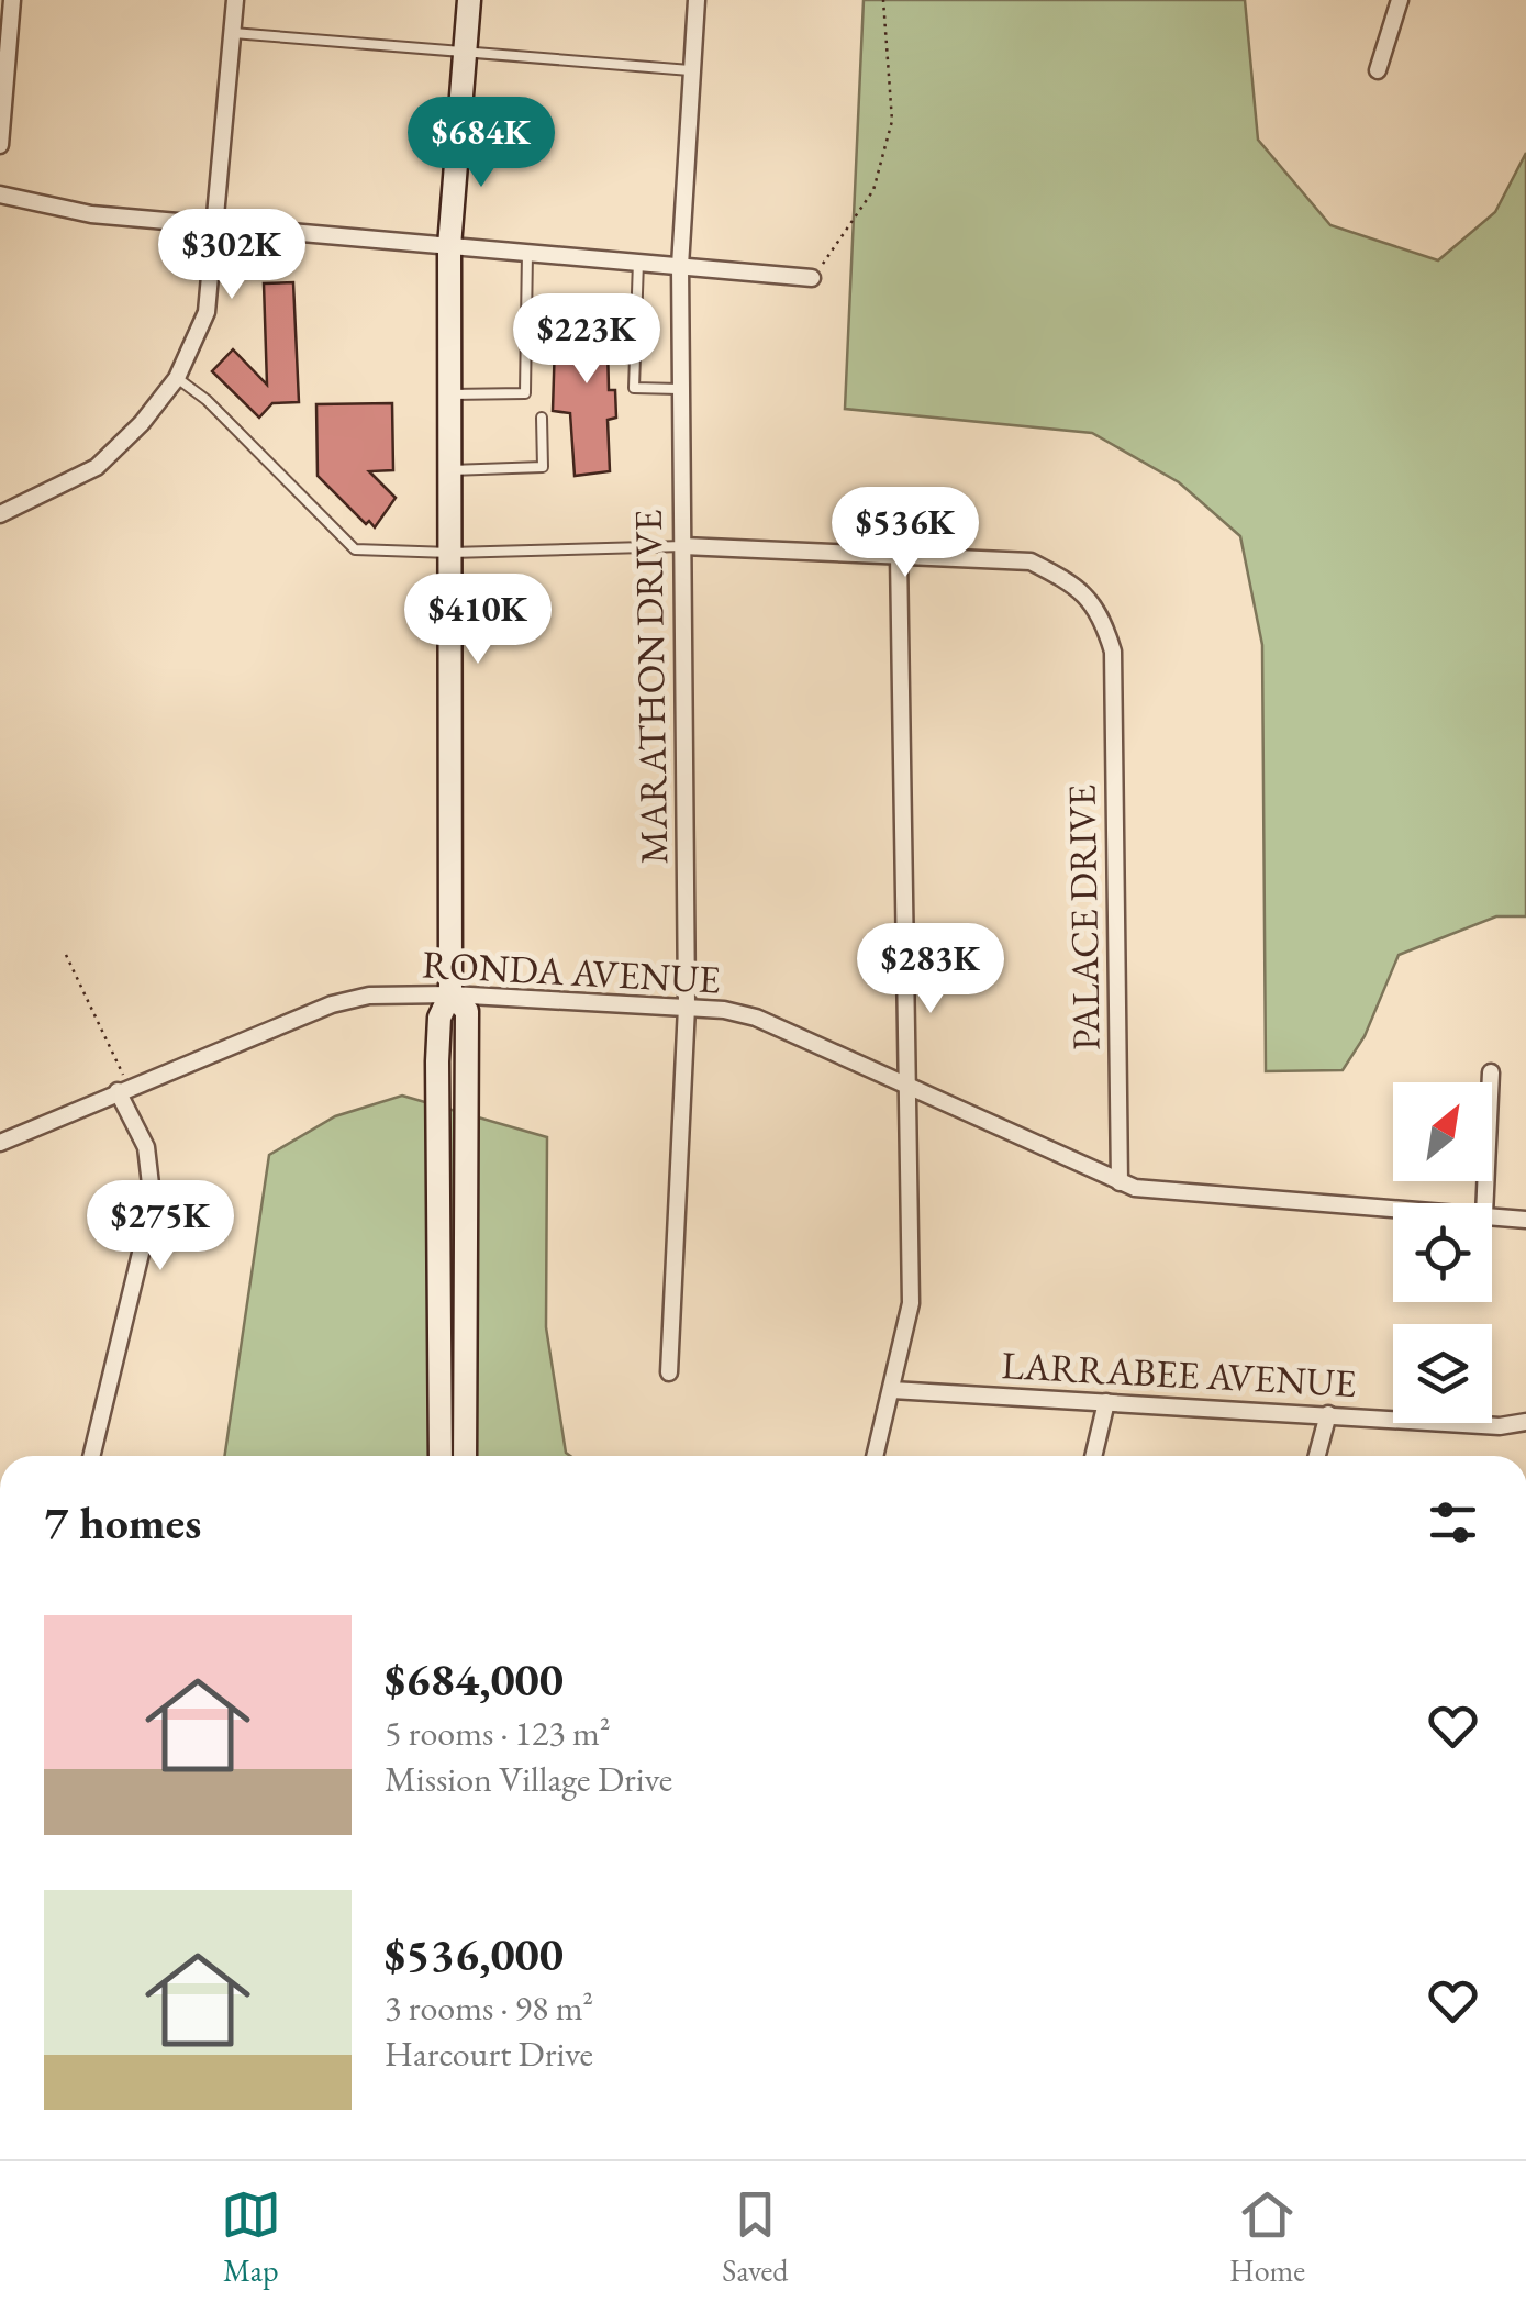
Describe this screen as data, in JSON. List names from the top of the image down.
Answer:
{
  "streets": {
    "street": [
      "MARATHON DRIVE",
      "PALACE DRIVE",
      "RONDA AVENUE",
      "LARRABEE AVENUE"
    ]
  },
  "crossings": [
    ["MARATHON DRIVE", "RONDA AVENUE"],
    ["PALACE DRIVE", "RONDA AVENUE"]
  ],
  "north": "top right",
  "page": {
    "price": [
      "$684K",
      "$302K",
      "$223K",
      "$536K",
      "$410K",
      "$283K",
      "$275K"
    ],
    "heading": "7 homes",
    "list": [
      {
        "name": "$684,000",
        "note": "5 rooms · 123 m² · Mission Village Drive"
      },
      {
        "name": "$536,000",
        "note": "3 rooms · 98 m² · Harcourt Drive"
      }
    ],
    "tabs": ["Map", "Saved", "Home"]
  }
}
